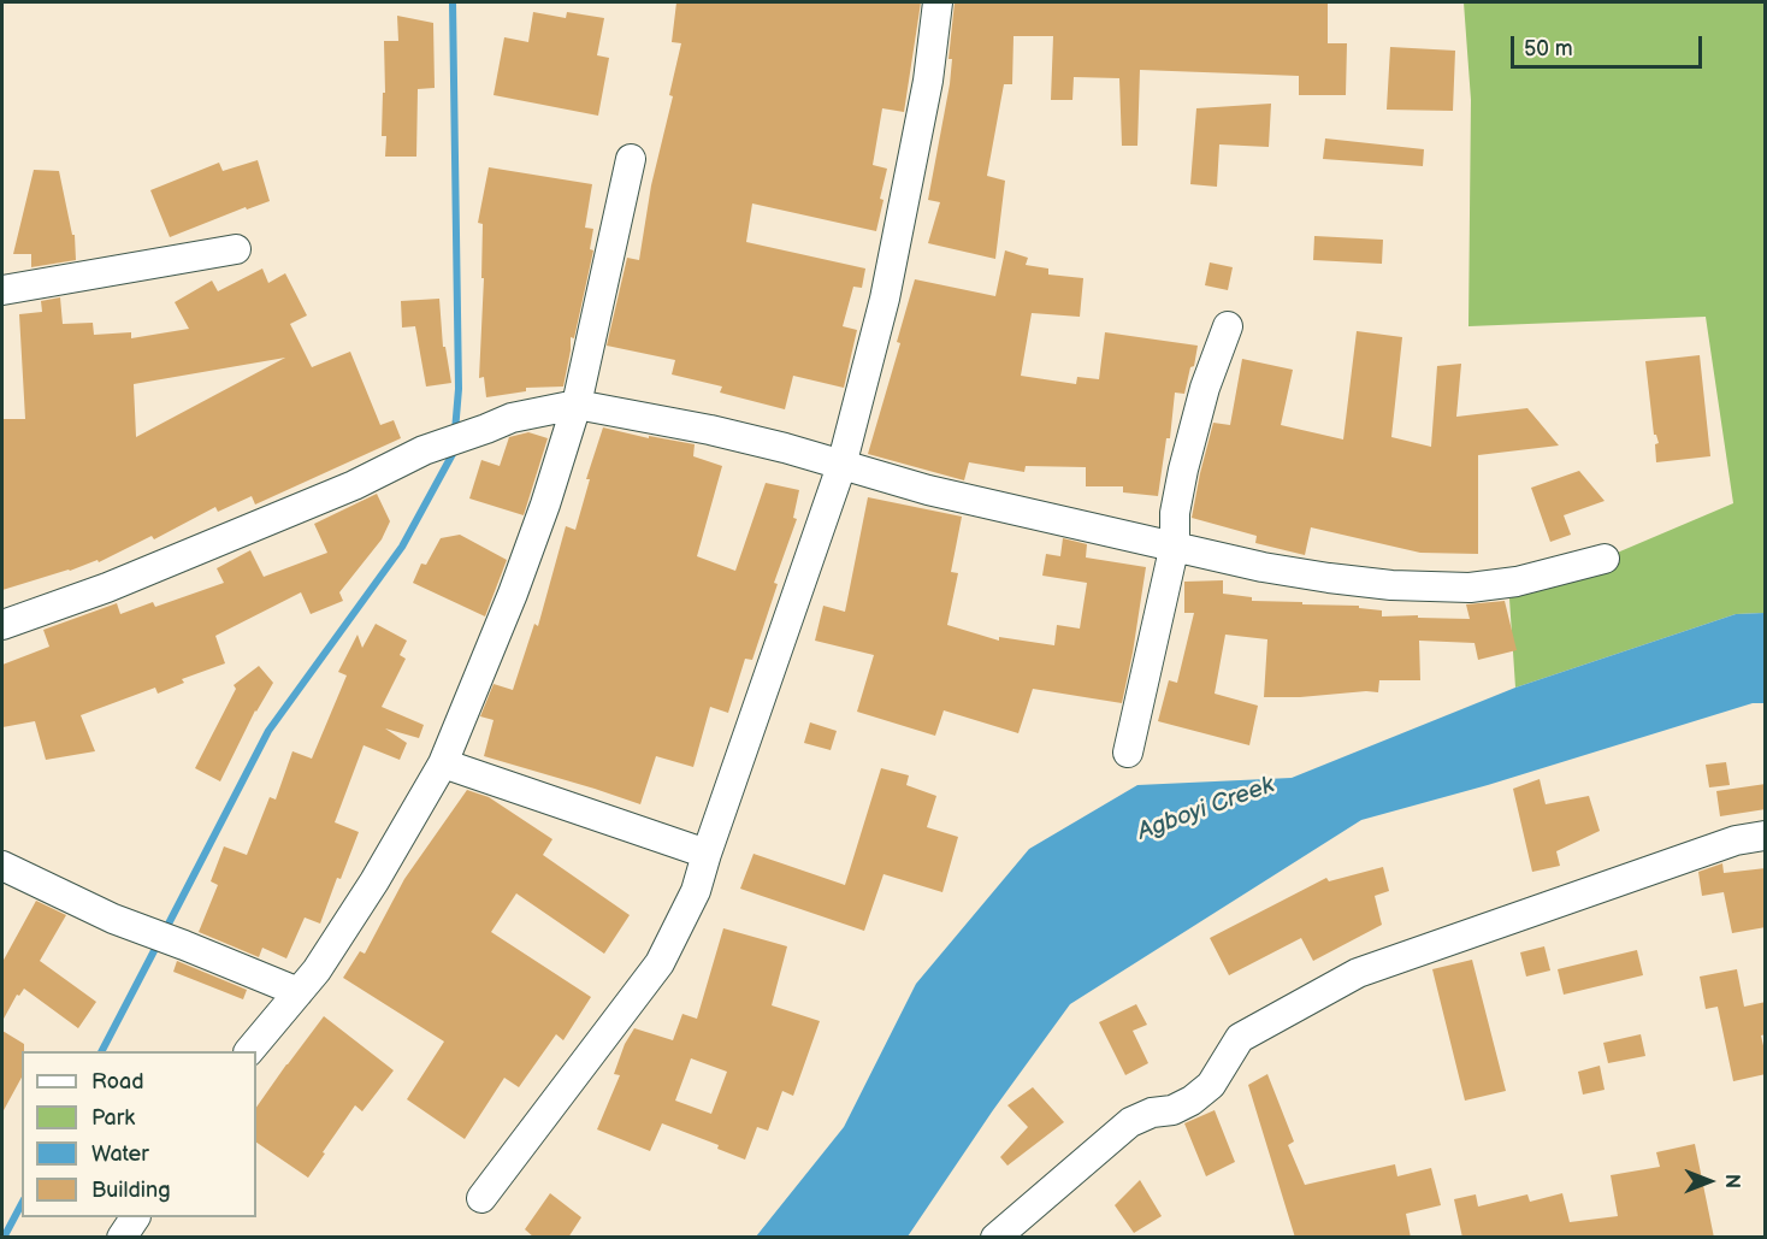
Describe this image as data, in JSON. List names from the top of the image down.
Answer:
{
  "water": ["Agboyi Creek"],
  "legend": [
    "Road",
    "Park",
    "Water",
    "Building"
  ],
  "scale_bar": "50 m",
  "north": "right"
}
